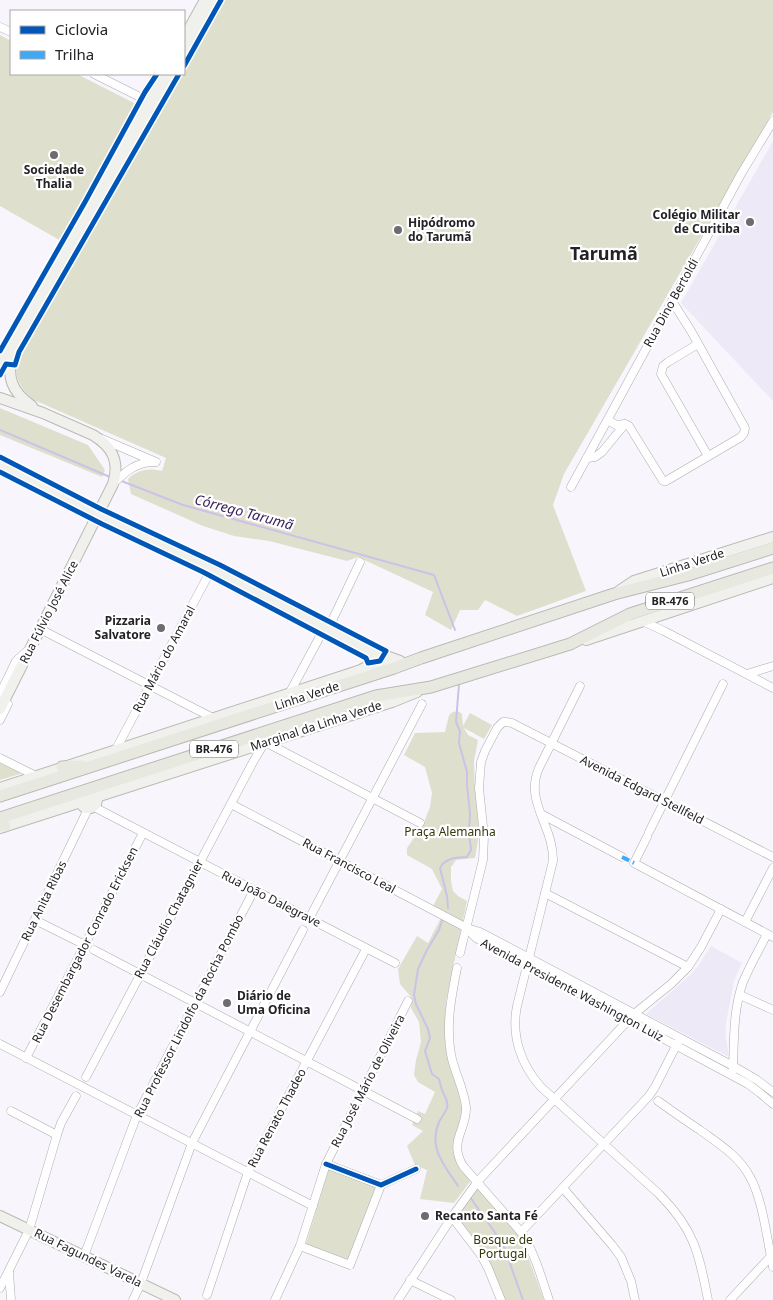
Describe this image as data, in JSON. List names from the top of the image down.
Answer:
{
  "streets": {
    "highway": ["Linha Verde", "BR-476"],
    "main road": ["Rua Fúlvio José Alice", "Marginal da Linha Verde", "Rua Fagundes Varela"],
    "street": [
      "Rua Dino Bertoldi",
      "Rua Mário do Amaral",
      "Avenida Edgard Stellfeld",
      "Rua Francisco Leal",
      "Rua João Dalegrave",
      "Rua Anita Ribas",
      "Rua Cláudio Chatagnier",
      "Rua Desembargador Conrado Ericksen",
      "Avenida Presidente Washington Luiz",
      "Rua Professor Lindolfo da Rocha Pombo",
      "Rua José Mário de Oliveira",
      "Rua Renato Thadeo"
    ]
  },
  "crossings": [
    ["Linha Verde", "Marginal da Linha Verde"],
    ["Marginal da Linha Verde", "Rua Cláudio Chatagnier"],
    ["Avenida Edgard Stellfeld", "Rua Francisco Leal"],
    ["Avenida Edgard Stellfeld", "Avenida Presidente Washington Luiz"],
    ["Rua Francisco Leal", "Rua Cláudio Chatagnier"],
    ["Rua Francisco Leal", "Avenida Presidente Washington Luiz"],
    ["Rua João Dalegrave", "Rua Anita Ribas"],
    ["Rua João Dalegrave", "Rua Cláudio Chatagnier"],
    ["Rua João Dalegrave", "Rua Desembargador Conrado Ericksen"],
    ["Rua João Dalegrave", "Rua Professor Lindolfo da Rocha Pombo"],
    ["Rua João Dalegrave", "Rua Renato Thadeo"],
    ["Rua Professor Lindolfo da Rocha Pombo", "Rua Fagundes Varela"]
  ],
  "districts": ["Tarumã"],
  "water": ["Córrego Tarumã"],
  "parks": ["Praça Alemanha", "Bosque de Portugal"],
  "places": [
    "Sociedade Thalia",
    "Colégio Militar de Curitiba",
    "Hipódromo do Tarumã",
    "Pizzaria Salvatore",
    "Diário de Uma Oficina",
    "Recanto Santa Fé"
  ],
  "legend": ["Ciclovia", "Trilha"]
}
